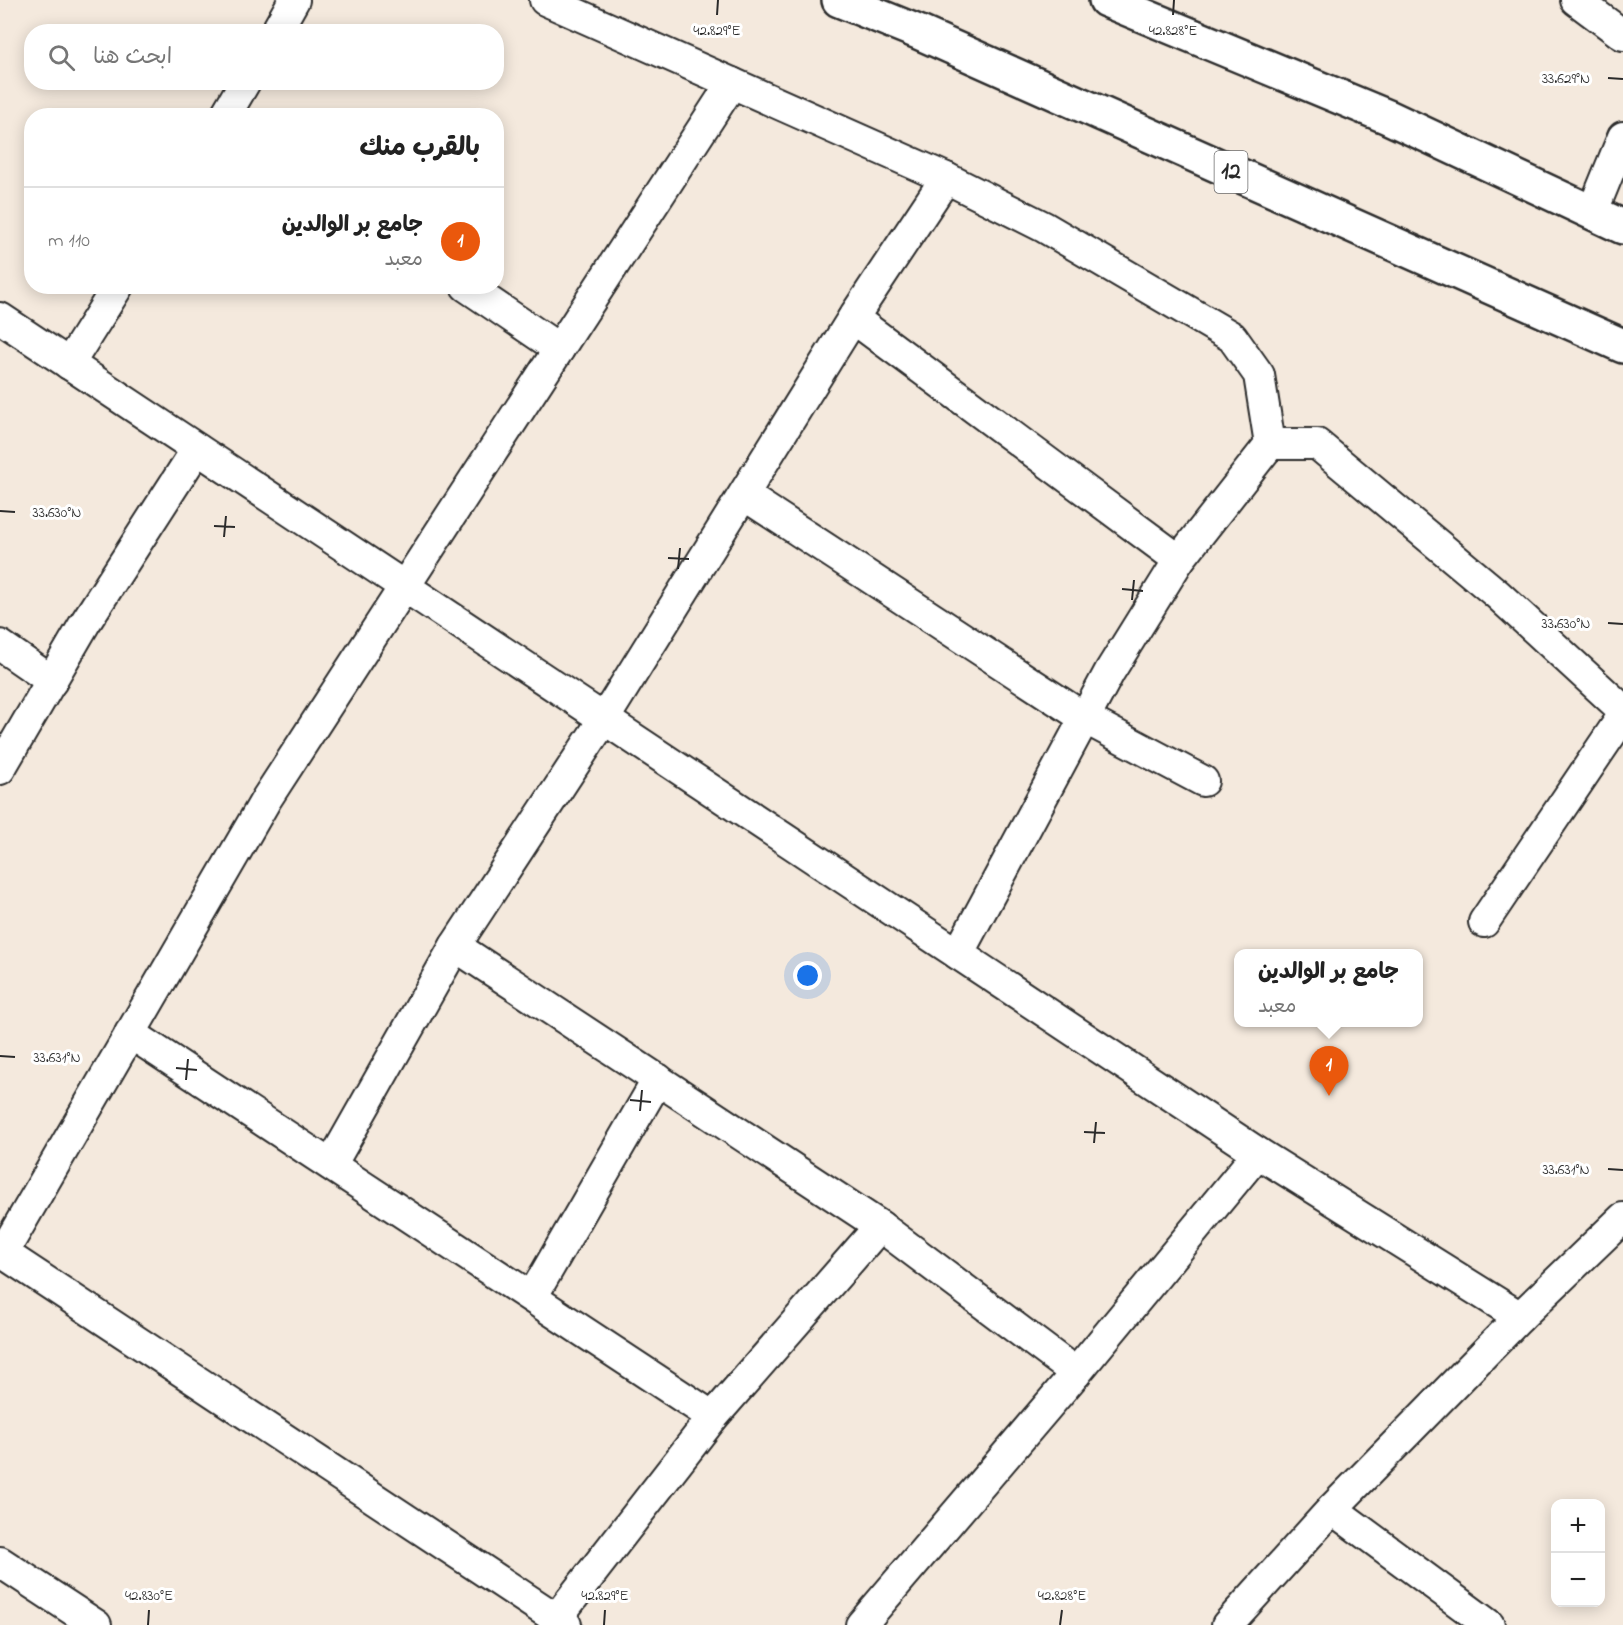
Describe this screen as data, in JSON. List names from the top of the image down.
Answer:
{
  "streets": {
    "highway": ["12"]
  },
  "page": {
    "search": "ابحث هنا",
    "heading": "بالقرب منك",
    "list": [
      {
        "mark": "1",
        "name": "جامع بر الوالدين",
        "note": "معبد",
        "value": "110 m"
      }
    ],
    "popup": ["جامع بر الوالدين", "معبد"],
    "pins": "1",
    "map_buttons": ["+", "−"]
  },
  "coordinates": [
    "42.829°E",
    "42.828°E",
    "33.629°N",
    "33.630°N",
    "33.631°N",
    "42.830°E"
  ]
}
